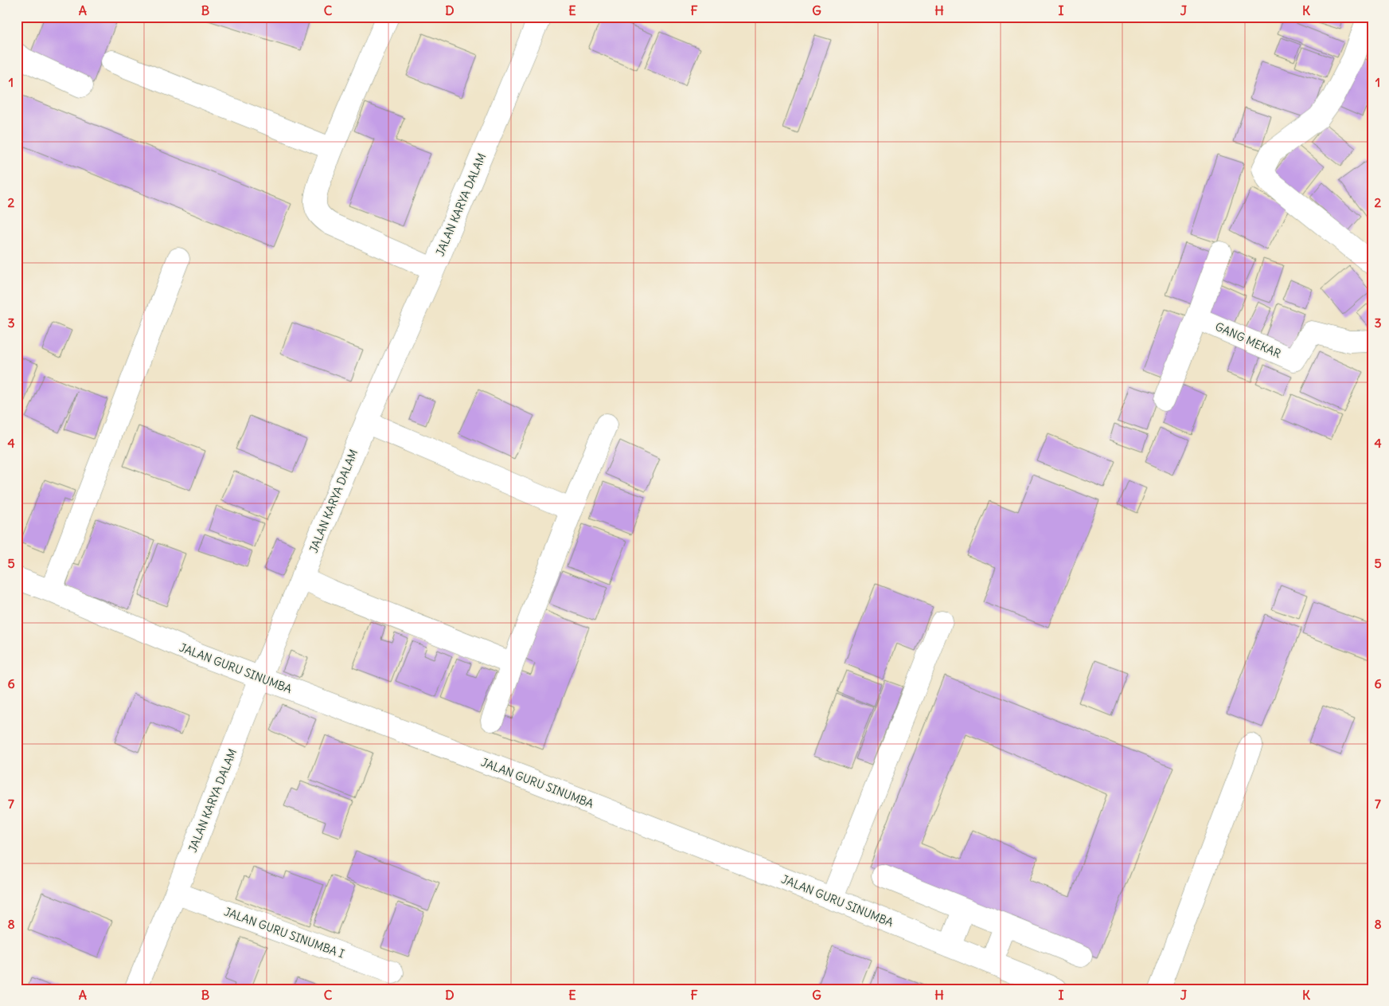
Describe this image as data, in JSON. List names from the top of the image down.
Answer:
{
  "streets": {
    "street": [
      "JALAN KARYA DALAM",
      "GANG MEKAR",
      "JALAN GURU SINUMBA",
      "JALAN GURU SINUMBA I"
    ]
  },
  "crossings": [
    ["JALAN KARYA DALAM", "JALAN GURU SINUMBA"],
    ["JALAN KARYA DALAM", "JALAN GURU SINUMBA I"]
  ],
  "grid": {
    "columns": [
      "A",
      "B",
      "C",
      "D",
      "E",
      "F",
      "G",
      "H",
      "I",
      "J",
      "K"
    ],
    "rows": [
      "1",
      "2",
      "3",
      "4",
      "5",
      "6",
      "7",
      "8"
    ]
  }
}
